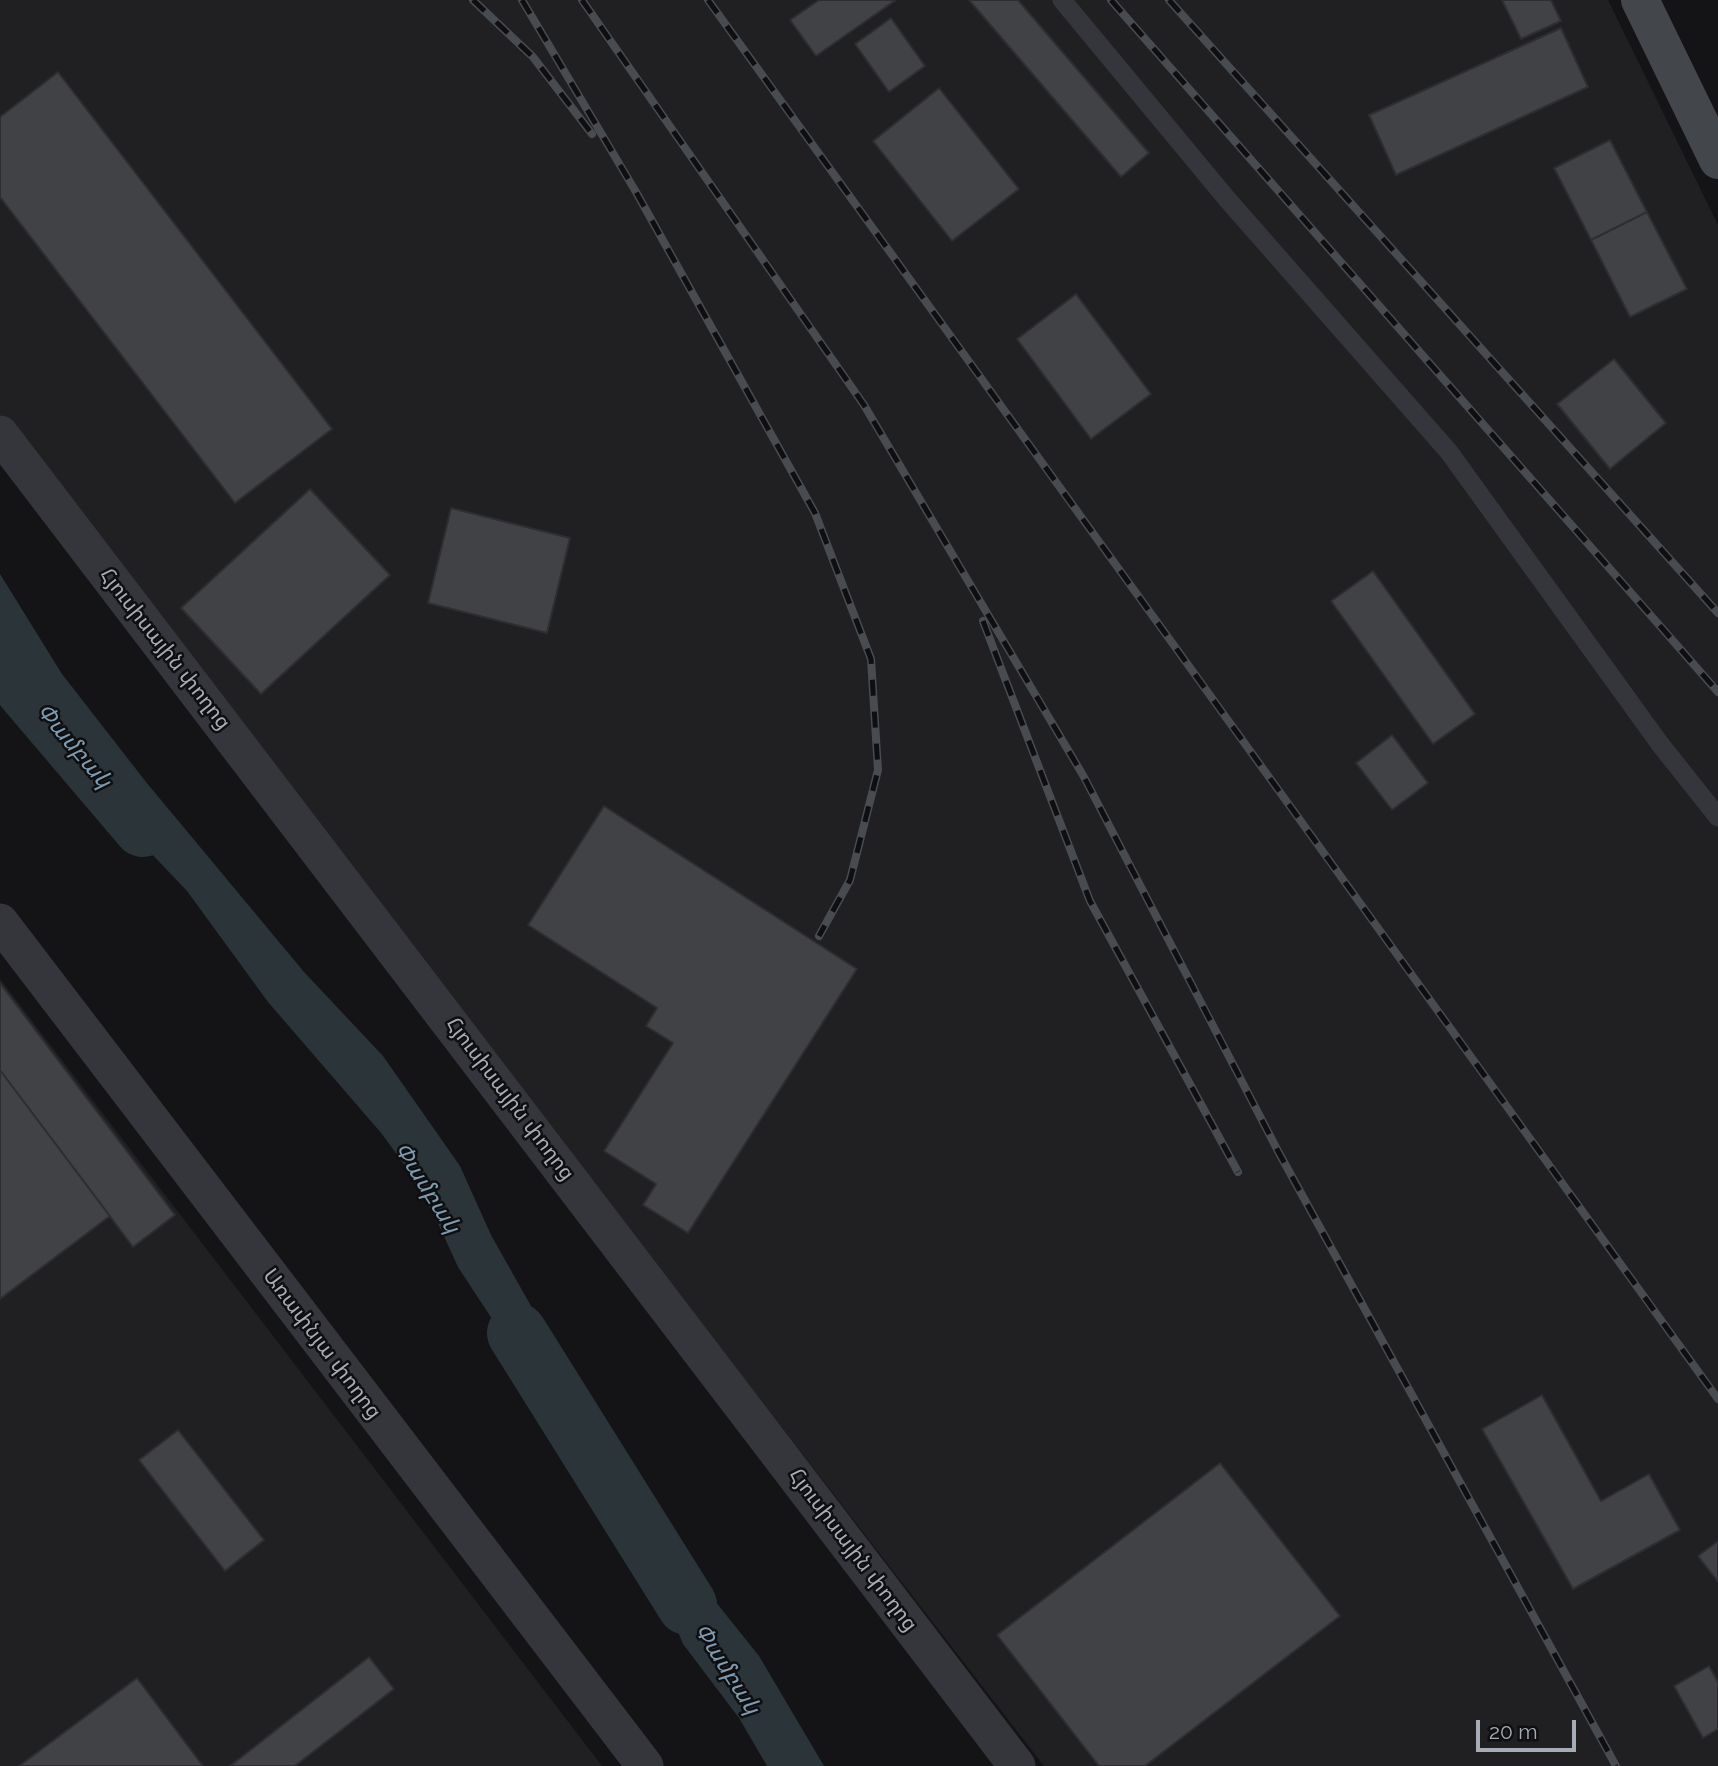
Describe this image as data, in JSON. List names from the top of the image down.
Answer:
{
  "streets": {
    "street": ["Հյուսիսային փողոց", "Առափնյա փողոց"]
  },
  "water": ["Փամբակ"],
  "scale_bar": "20 m"
}
